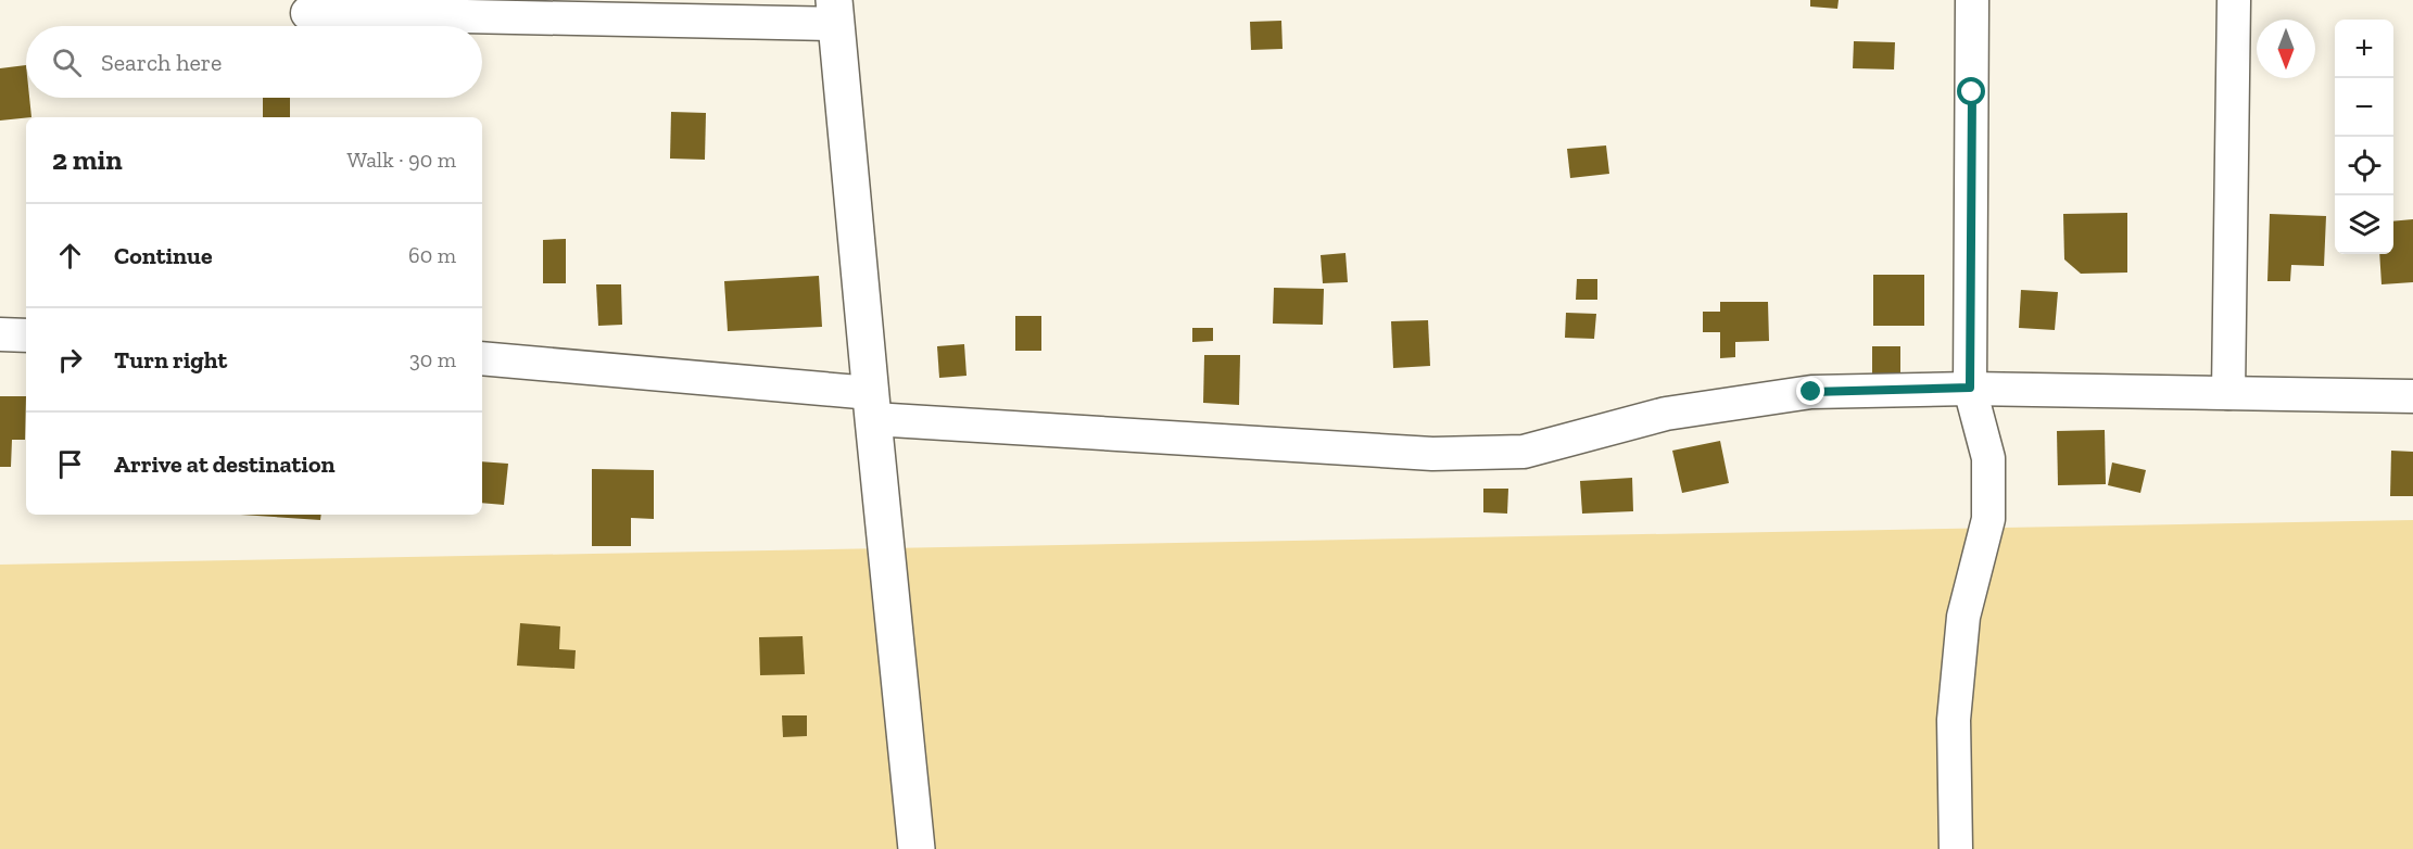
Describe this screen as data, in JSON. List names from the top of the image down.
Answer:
{
  "north": "bottom",
  "page": {
    "map_buttons": ["+", "−"],
    "search": "Search here",
    "heading": ["2 min", "Walk · 90 m"],
    "list": [
      ["Continue", "60 m"],
      ["Turn right", "30 m"],
      "Arrive at destination"
    ]
  }
}
